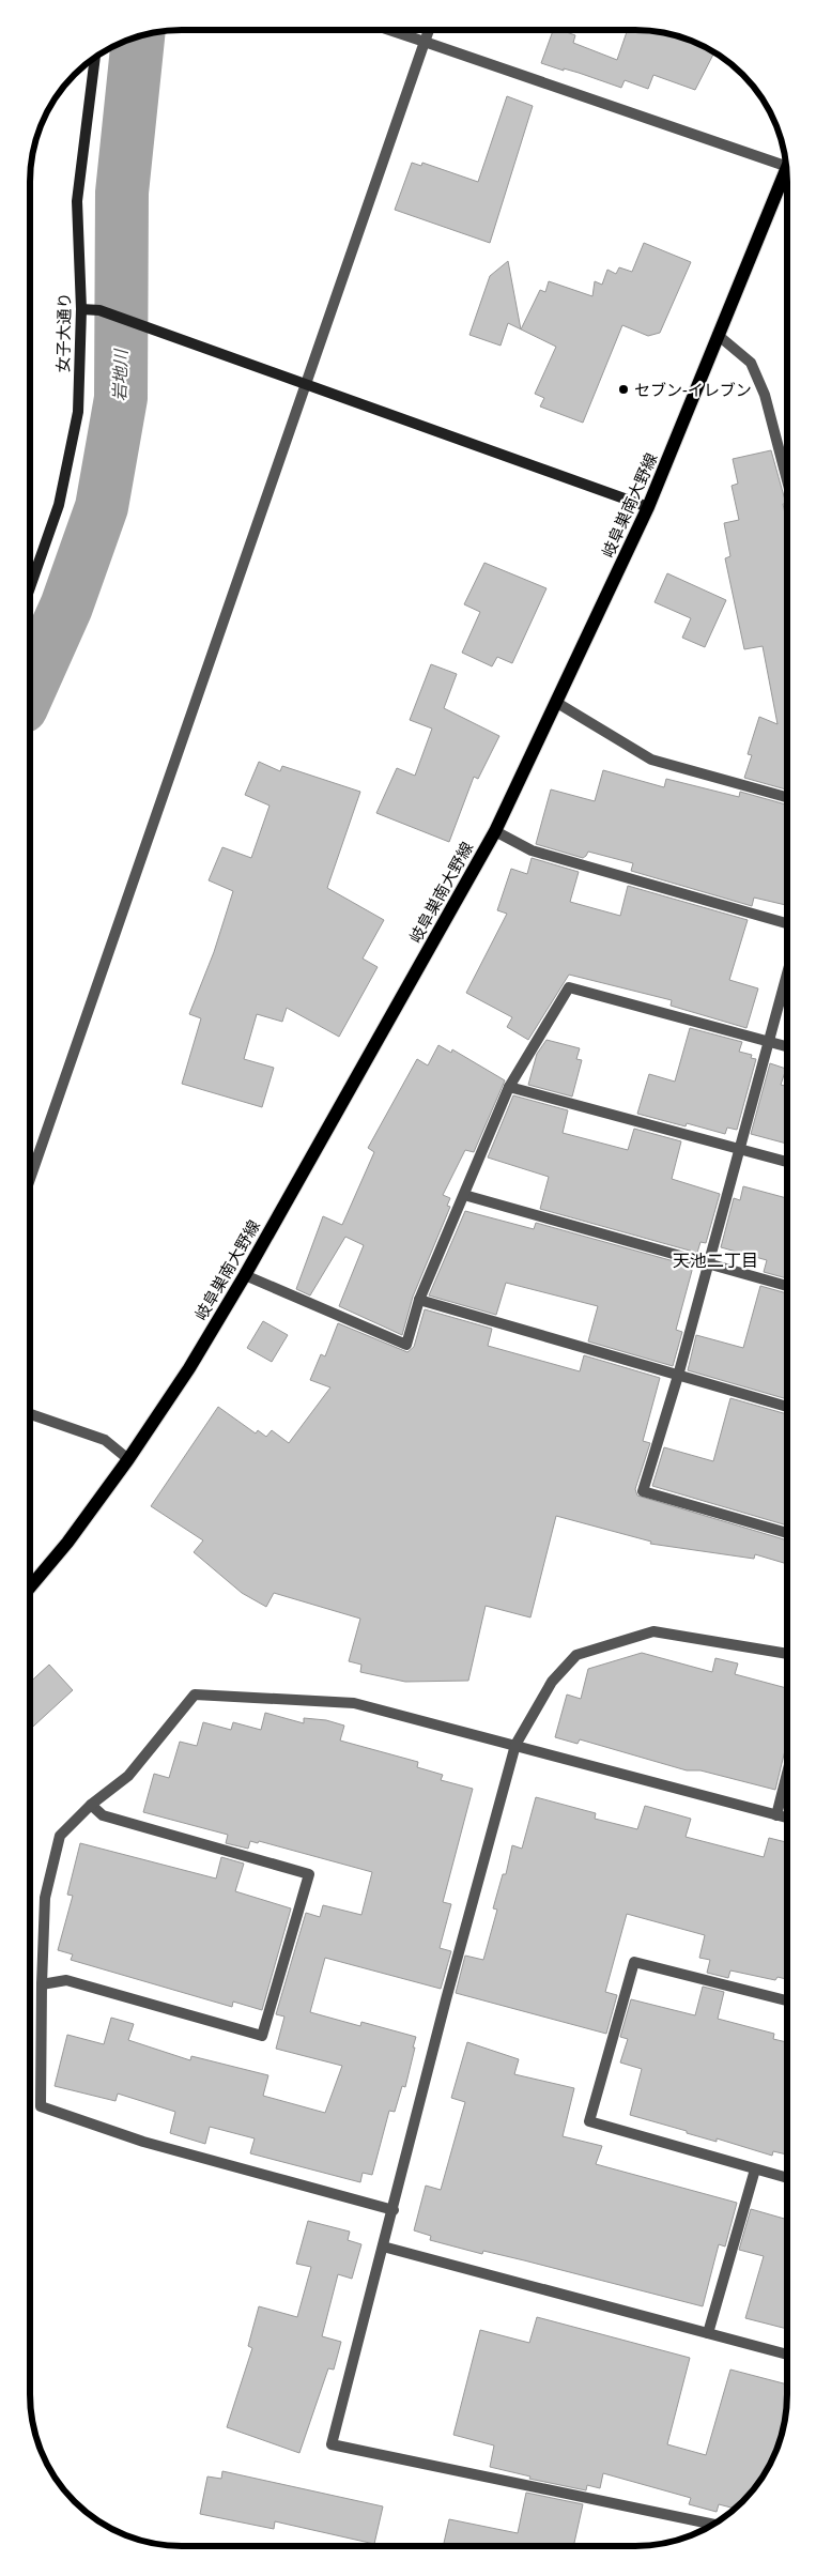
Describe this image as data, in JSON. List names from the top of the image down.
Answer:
{
  "streets": {
    "main road": ["岐阜巣南大野線"],
    "street": ["女子大通り"]
  },
  "districts": ["天池二丁目"],
  "water": ["岩地川"],
  "places": ["セブン-イレブン"]
}
